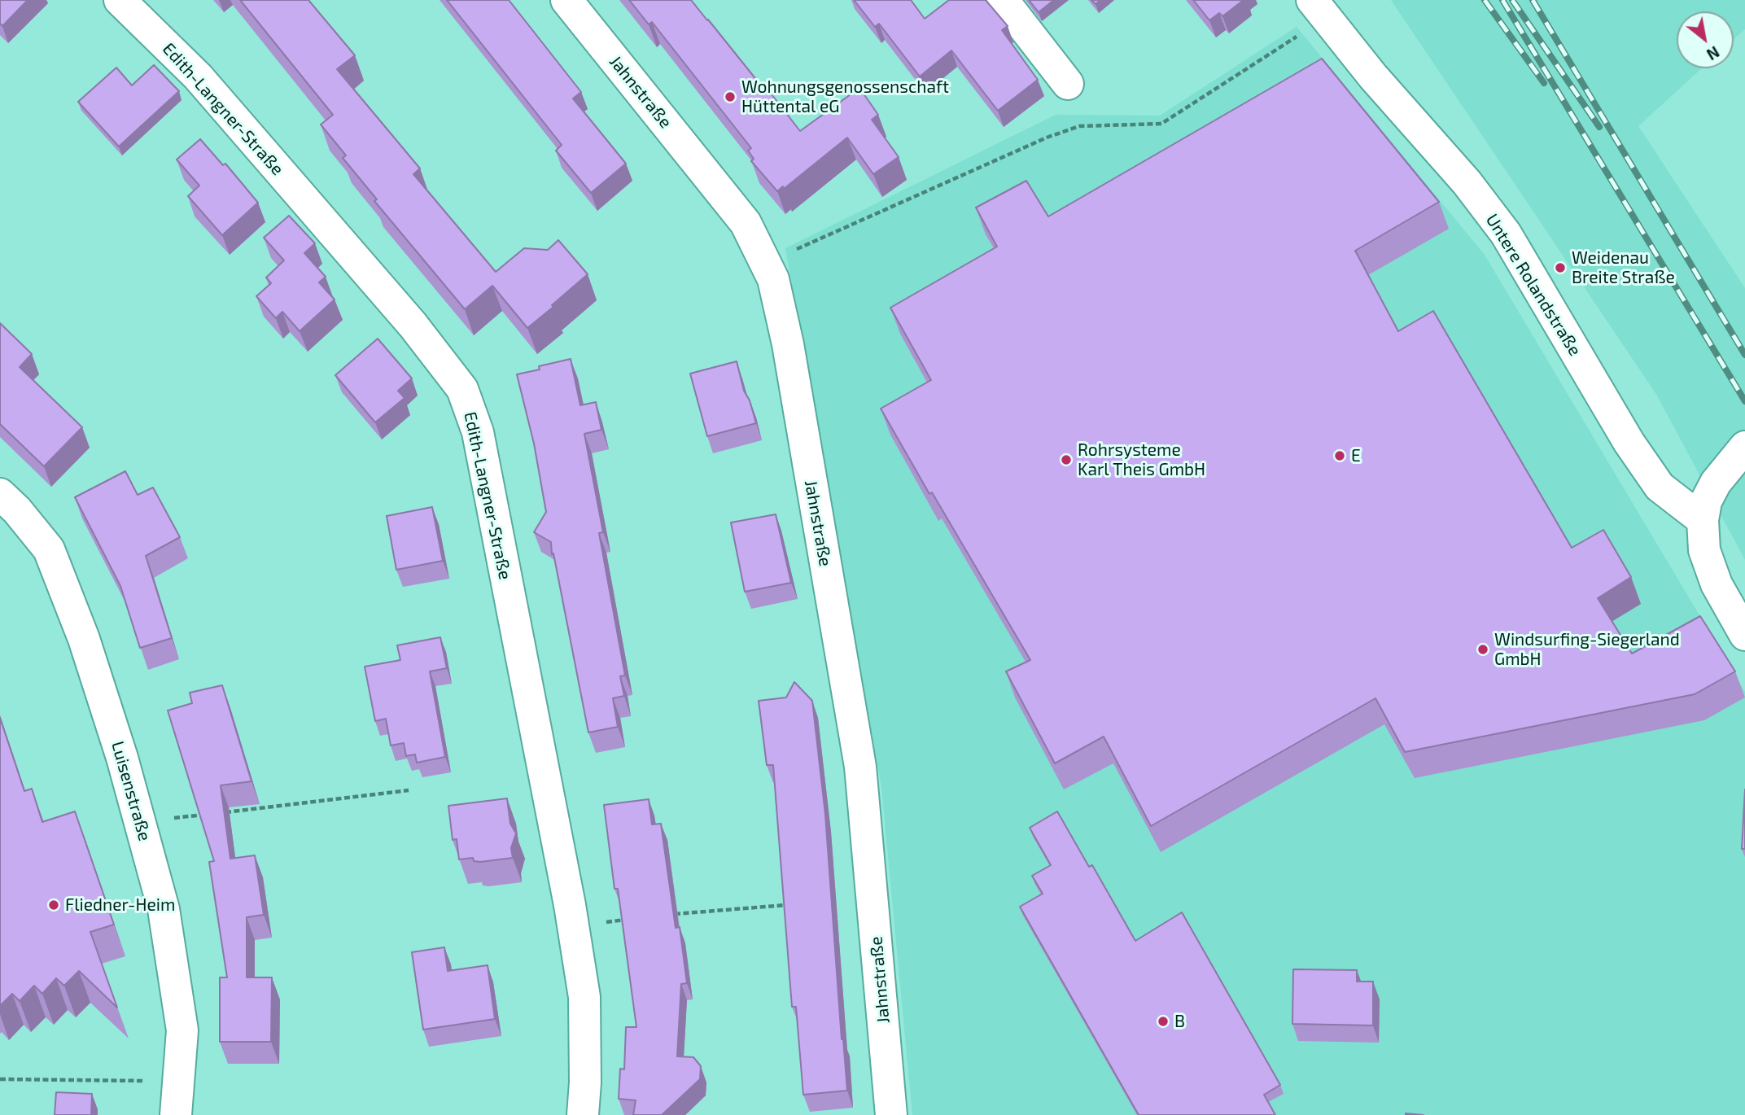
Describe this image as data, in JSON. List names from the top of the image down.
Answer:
{
  "streets": {
    "street": [
      "Jahnstraße",
      "Edith-Langner-Straße",
      "Untere Rolandstraße",
      "Luisenstraße"
    ]
  },
  "places": [
    "Wohnungsgenossenschaft Hüttental eG",
    "Weidenau Breite Straße",
    "E",
    "Rohrsysteme Karl Theis GmbH",
    "Windsurfing-Siegerland GmbH",
    "Fliedner-Heim",
    "B"
  ],
  "north": "bottom right"
}
